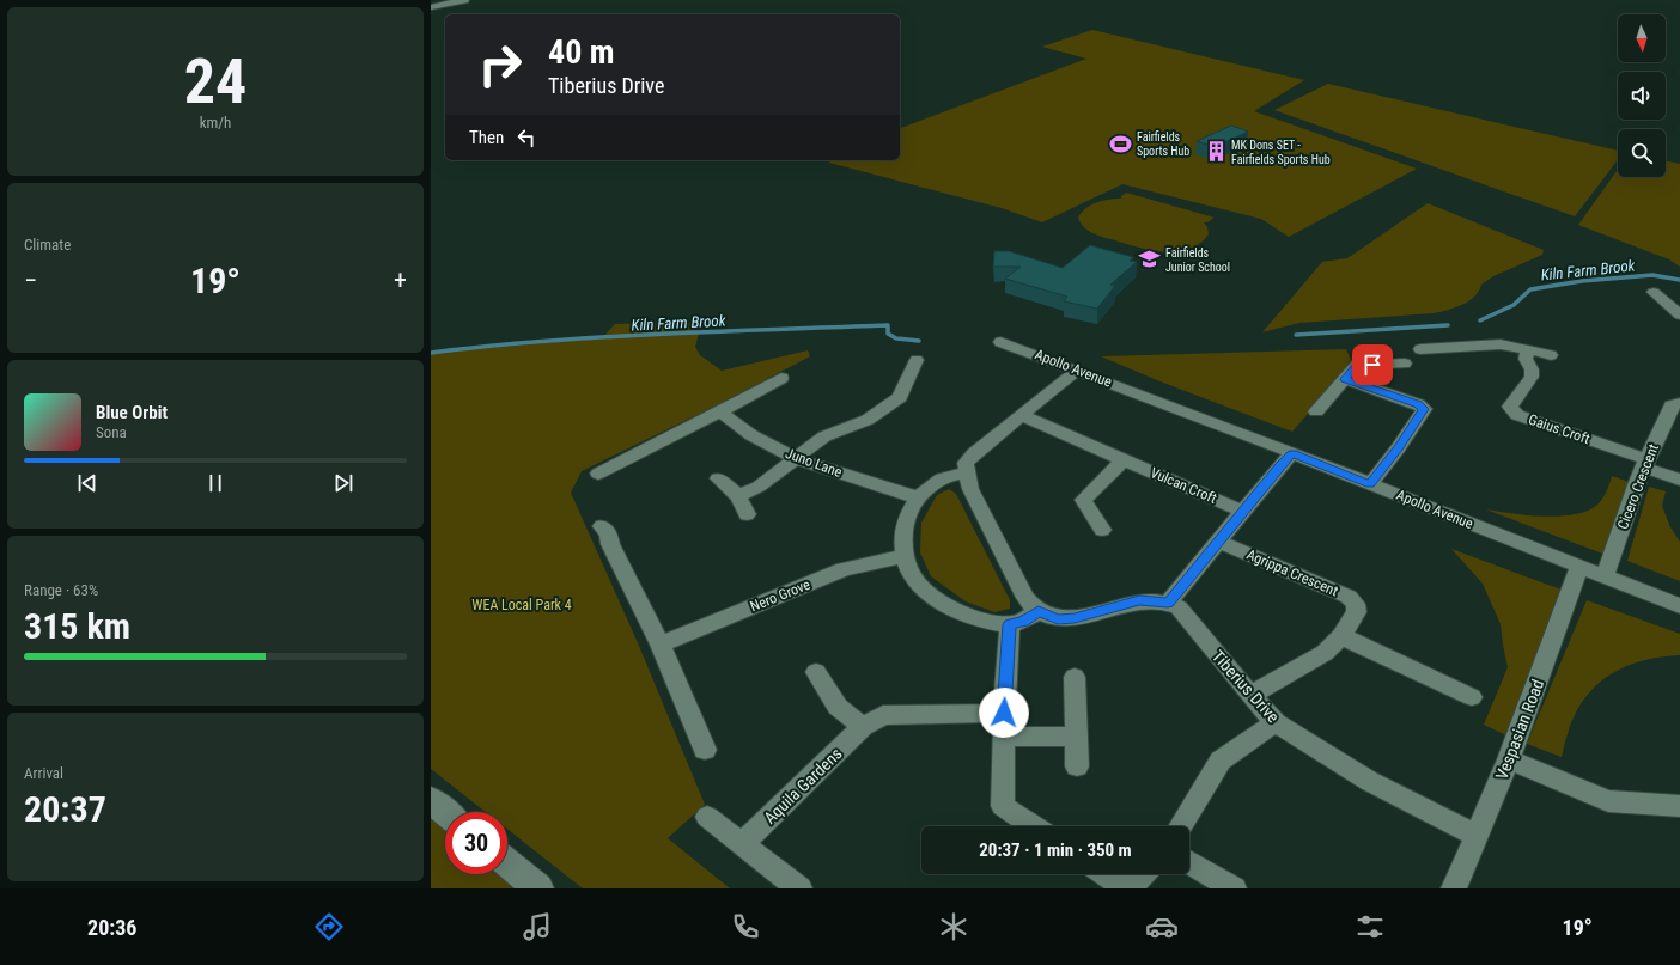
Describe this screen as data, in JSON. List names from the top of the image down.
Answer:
{
  "streets": {
    "street": [
      "Apollo Avenue",
      "Gaius Croft",
      "Juno Lane",
      "Vulcan Croft",
      "Cicero Crescent",
      "Agrippa Crescent",
      "Nero Grove",
      "Tiberius Drive",
      "Vespasian Road",
      "Aquila Gardens"
    ]
  },
  "crossings": [
    ["Apollo Avenue", "Cicero Crescent"],
    ["Apollo Avenue", "Vespasian Road"],
    ["Gaius Croft", "Cicero Crescent"],
    ["Agrippa Crescent", "Tiberius Drive"],
    ["Tiberius Drive", "Vespasian Road"]
  ],
  "water": ["Kiln Farm Brook"],
  "parks": ["WEA Local Park 4"],
  "places": {
    "sports": ["Fairfields Sports Hub"],
    "building": ["MK Dons SET - Fairfields Sports Hub"],
    "school or university": ["Fairfields Junior School"]
  },
  "north": "bottom",
  "page": {
    "tile": [
      ["24", "km/h"],
      "Climate",
      ["Range · 63%", "315 km"],
      ["Arrival", "20:37"]
    ],
    "turn": ["40 m", "Tiberius Drive"],
    "then": "Then",
    "heat": ["−", "19°", "+"],
    "song": ["Blue Orbit", "Sona"],
    "limit": "30",
    "trip": "20:37 · 1 min · 350 m",
    "tabs": ["20:36", "19°"]
  }
}
